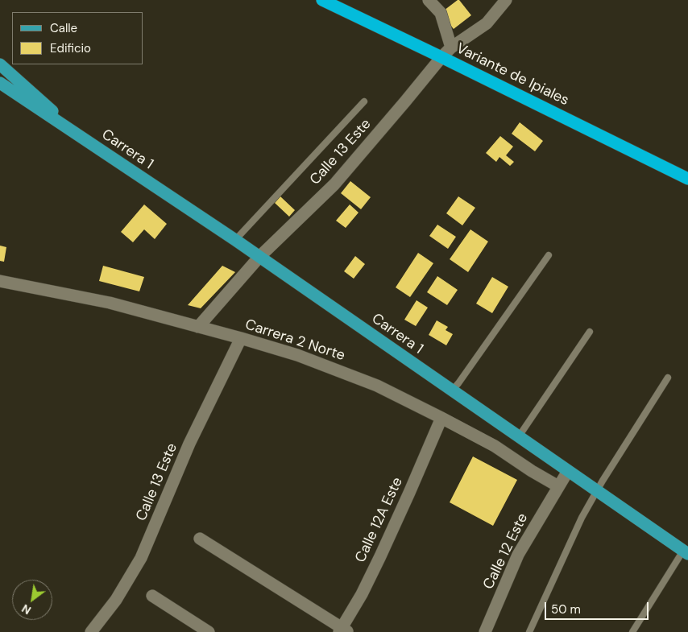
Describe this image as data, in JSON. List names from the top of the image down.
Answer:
{
  "streets": {
    "highway": ["Variante de Ipiales"],
    "main road": ["Carrera 1"],
    "street": [
      "Calle 13 Este",
      "Carrera 2 Norte",
      "Calle 12A Este",
      "Calle 12 Este"
    ]
  },
  "crossings": [
    ["Variante de Ipiales", "Calle 13 Este"],
    ["Carrera 1", "Calle 13 Este"],
    ["Carrera 1", "Calle 12 Este"],
    ["Calle 13 Este", "Carrera 2 Norte"],
    ["Carrera 2 Norte", "Calle 12A Este"],
    ["Carrera 2 Norte", "Calle 12 Este"]
  ],
  "legend": ["Calle", "Edificio"],
  "scale_bar": "50 m",
  "north": "bottom left"
}
